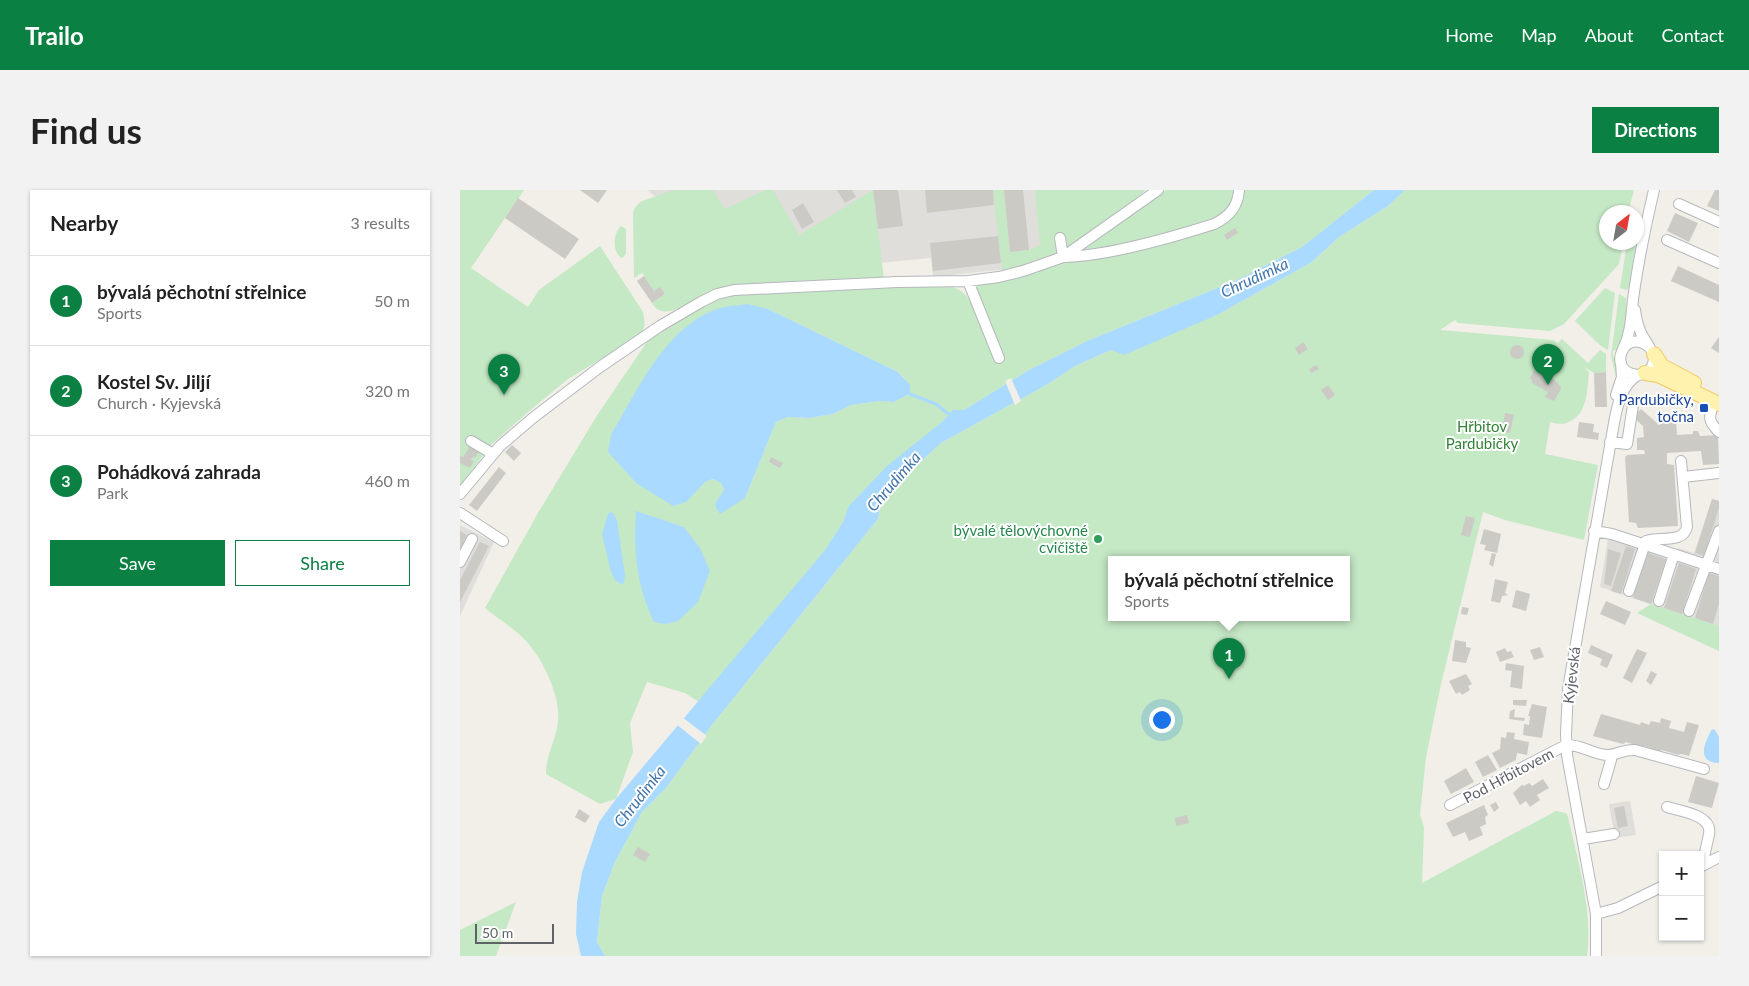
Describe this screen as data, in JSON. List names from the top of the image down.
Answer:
{
  "streets": {
    "street": ["Kyjevská", "Pod Hřbitovem"]
  },
  "crossings": [
    ["Kyjevská", "Pod Hřbitovem"]
  ],
  "water": ["Chrudimka"],
  "parks": ["Hřbitov Pardubičky"],
  "places": {
    "transit": ["Pardubičky, točna"],
    "other": ["bývalé tělovýchovné cvičiště"]
  },
  "scale_bar": "50 m",
  "north": "top right",
  "page": {
    "header": "Trailo",
    "nav": [
      "Home",
      "Map",
      "About",
      "Contact"
    ],
    "buttons": [
      "Directions",
      ["Save", "Share"]
    ],
    "title": "Find us",
    "heading": ["Nearby", "3 results"],
    "list": [
      {
        "mark": "1",
        "name": "bývalá pěchotní střelnice",
        "note": "Sports",
        "value": "50 m"
      },
      {
        "mark": "2",
        "name": "Kostel Sv. Jiljí",
        "note": "Church · Kyjevská",
        "value": "320 m"
      },
      {
        "mark": "3",
        "name": "Pohádková zahrada",
        "note": "Park",
        "value": "460 m"
      }
    ],
    "pins": ["2", "3", "1"],
    "popup": ["bývalá pěchotní střelnice", "Sports"],
    "map_buttons": ["+", "−"],
    "scale": "50 m"
  }
}
